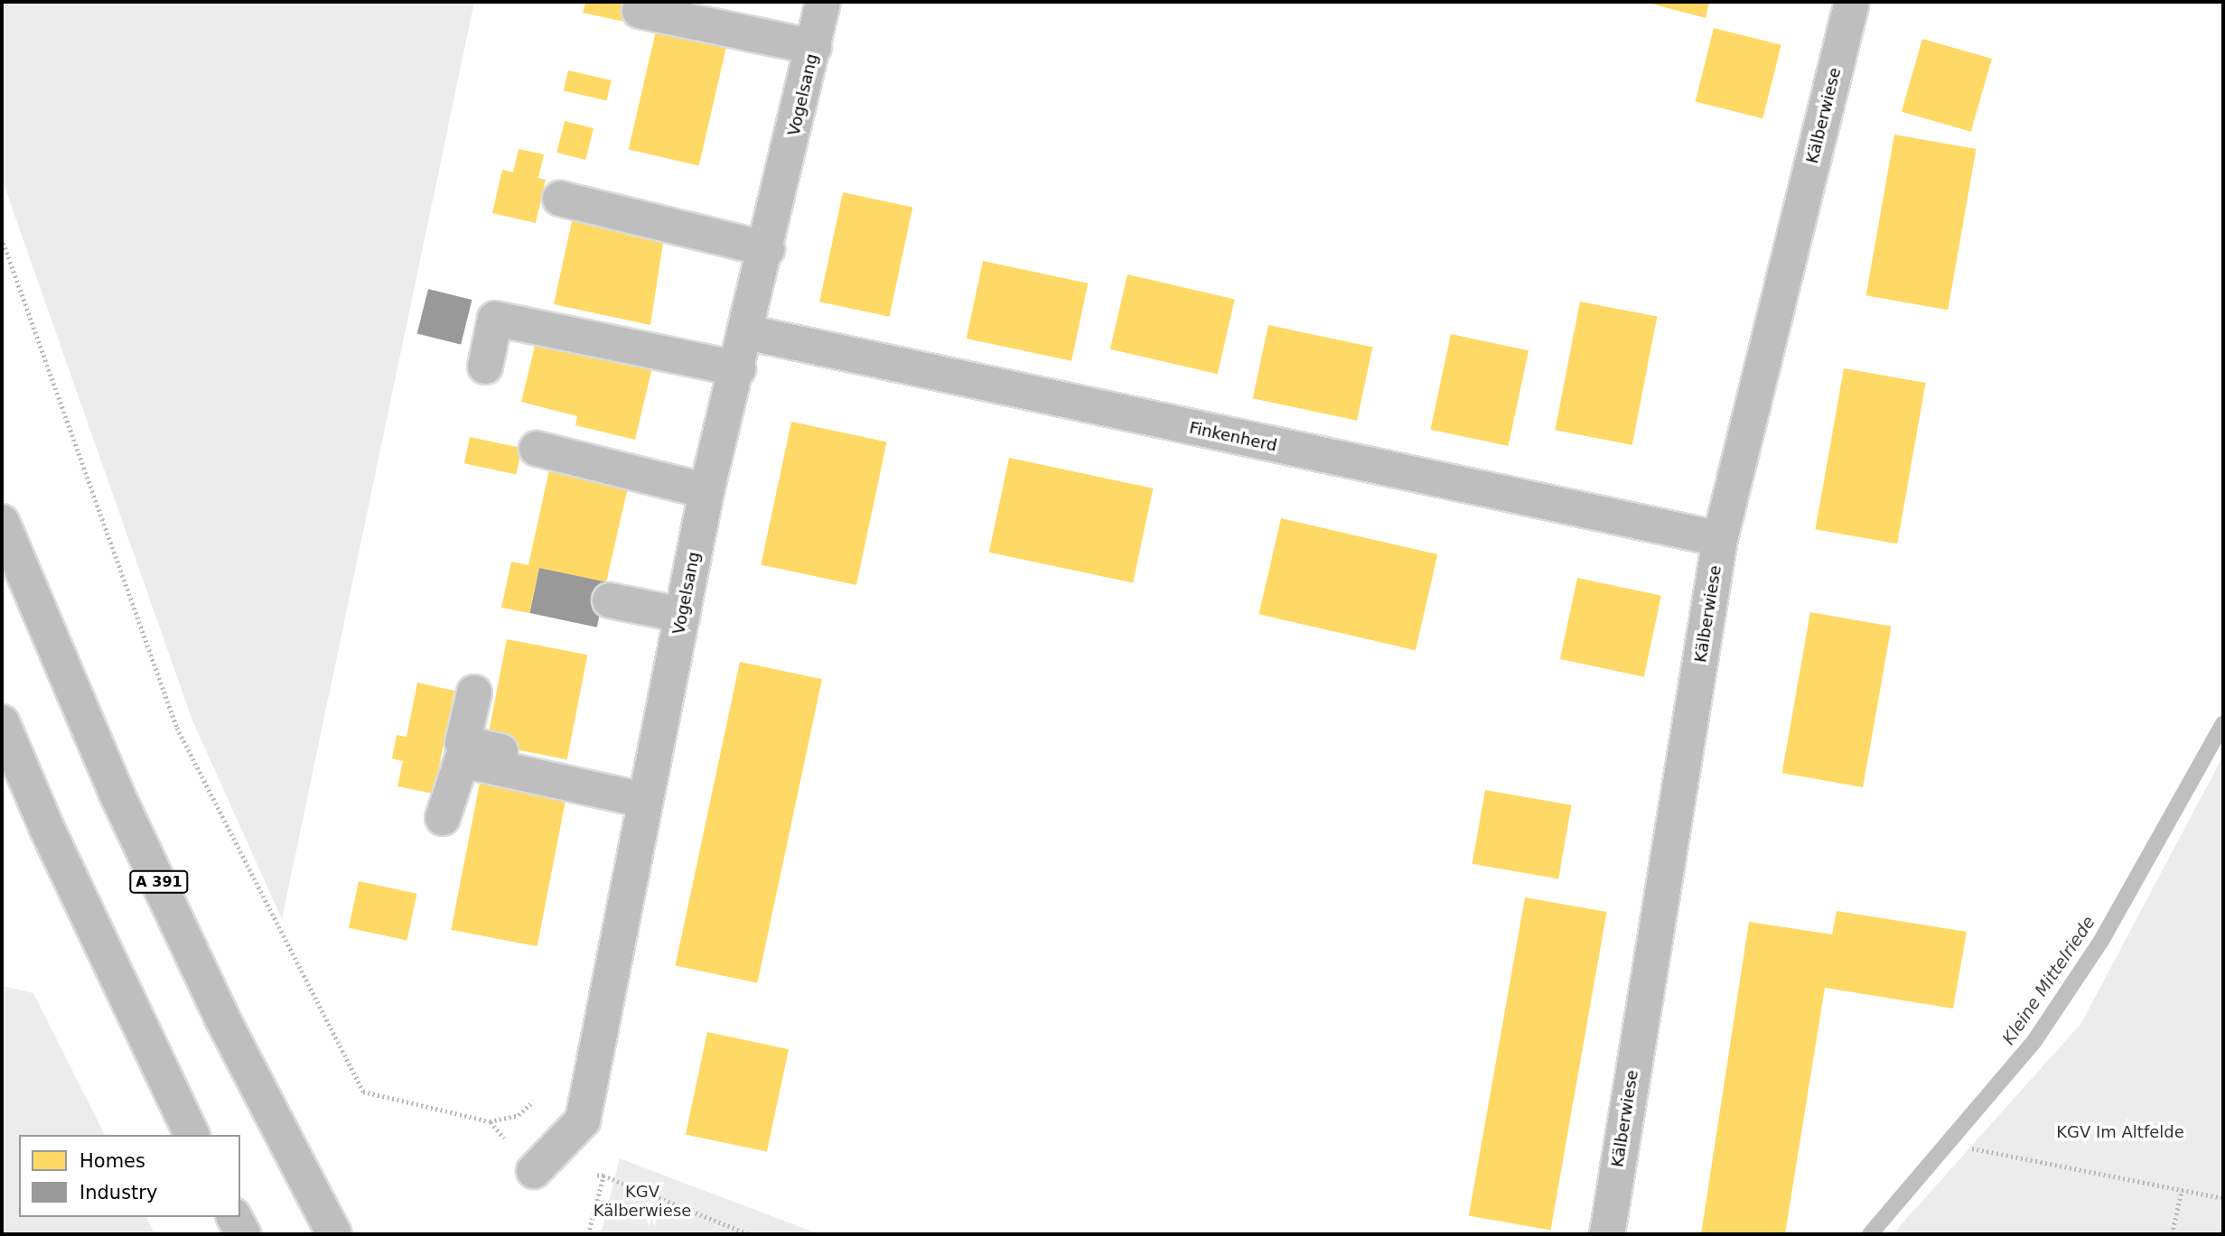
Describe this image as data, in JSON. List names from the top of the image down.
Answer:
{
  "streets": {
    "main road": [
      "Vogelsang",
      "Kälberwiese",
      "Finkenherd",
      "A 391"
    ]
  },
  "crossings": [
    ["Vogelsang", "Finkenherd"],
    ["Kälberwiese", "Finkenherd"]
  ],
  "water": ["Kleine Mittelriede"],
  "parks": ["KGV Im Altfelde", "KGV Kälberwiese"],
  "legend": ["Homes", "Industry"]
}
